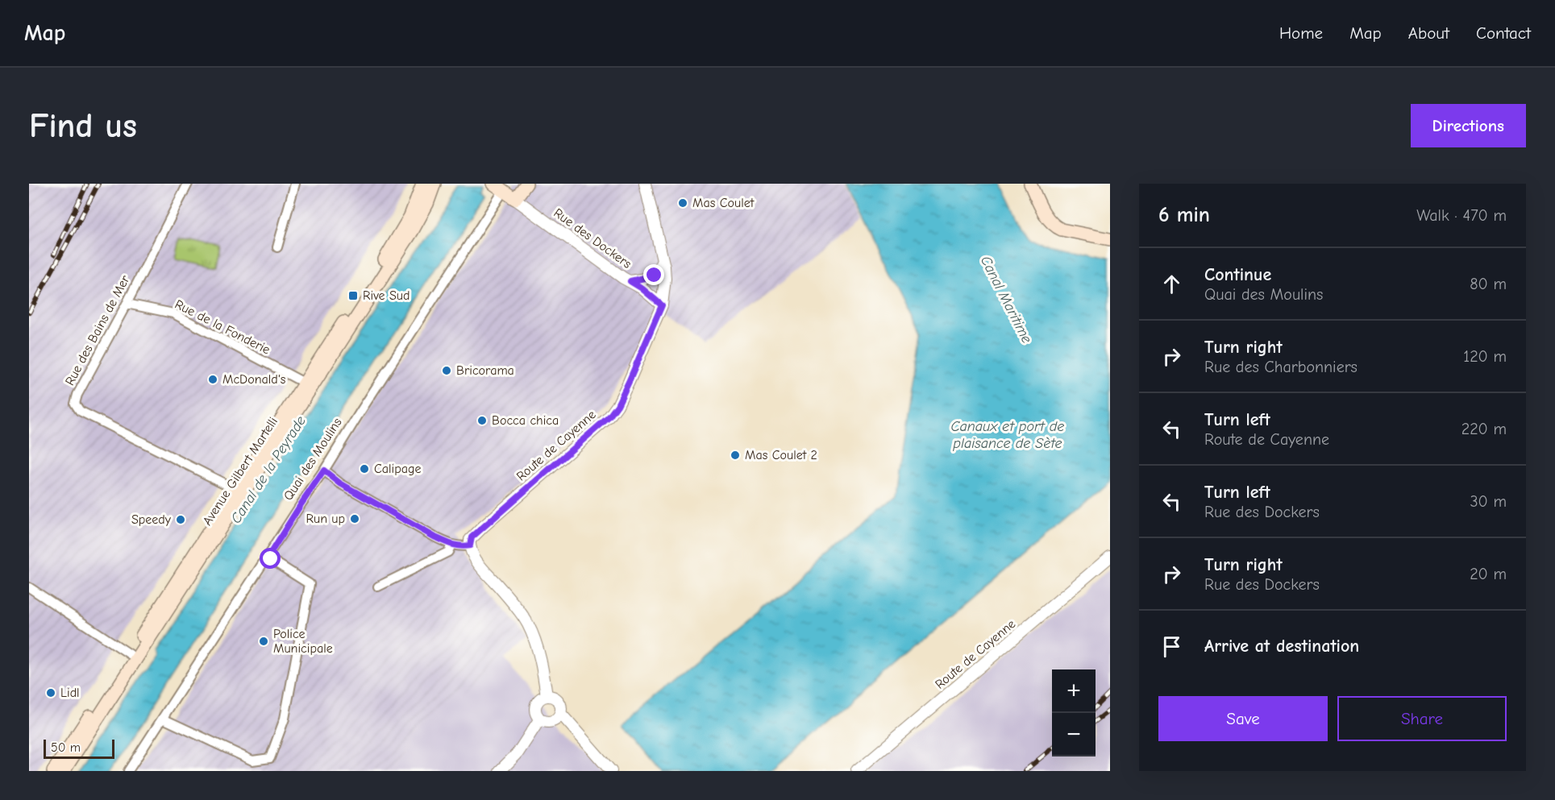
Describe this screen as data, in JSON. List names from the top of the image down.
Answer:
{
  "streets": {
    "main road": ["Quai des Moulins", "Avenue Gilbert Martelli"],
    "street": [
      "Rue des Dockers",
      "Rue de la Fonderie",
      "Rue des Bains de Mer",
      "Route de Cayenne"
    ]
  },
  "crossings": [
    ["Rue des Dockers", "Route de Cayenne"],
    ["Rue des Dockers", "Quai des Moulins"],
    ["Rue de la Fonderie", "Rue des Bains de Mer"],
    ["Rue de la Fonderie", "Avenue Gilbert Martelli"],
    ["Rue des Bains de Mer", "Avenue Gilbert Martelli"]
  ],
  "water": ["Canal Maritime", "Canaux et port de plaisance de Sète", "Canal de la Peyrade"],
  "places": {
    "other": [
      "Mas Coulet",
      "Bricorama",
      "McDonald's",
      "Bocca chica",
      "Mas Coulet 2",
      "Calipage",
      "Run up",
      "Speedy",
      "Police Municipale",
      "Lidl"
    ],
    "transit": ["Rive Sud"]
  },
  "scale_bar": "50 m",
  "page": {
    "header": "Map",
    "nav": [
      "Home",
      "Map",
      "About",
      "Contact"
    ],
    "buttons": [
      "Directions",
      ["Save", "Share"]
    ],
    "title": "Find us",
    "heading": ["6 min", "Walk · 470 m"],
    "list": [
      ["Continue", "Quai des Moulins", "80 m"],
      ["Turn right", "Rue des Charbonniers", "120 m"],
      ["Turn left", "Route de Cayenne", "220 m"],
      ["Turn left", "Rue des Dockers", "30 m"],
      ["Turn right", "Rue des Dockers", "20 m"],
      "Arrive at destination"
    ],
    "map_buttons": ["+", "−"],
    "scale": "50 m"
  }
}
